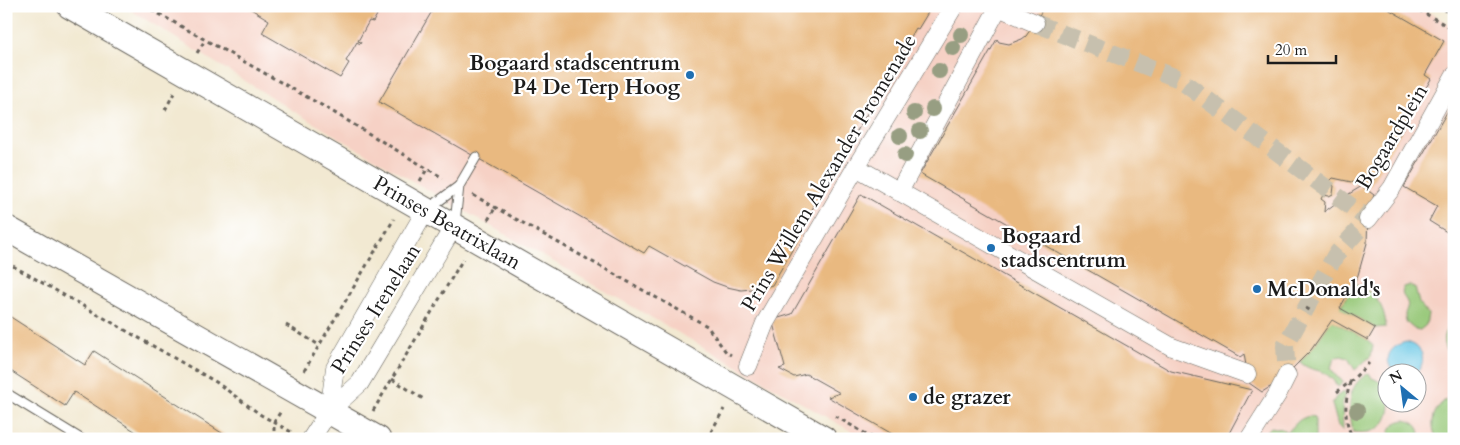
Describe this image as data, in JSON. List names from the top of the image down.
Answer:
{
  "streets": {
    "main road": ["Prinses Beatrixlaan"],
    "street": ["Bogaardplein", "Prins Willem Alexander Promenade", "Prinses Irenelaan"]
  },
  "crossings": [
    ["Prins Willem Alexander Promenade", "Prinses Beatrixlaan"],
    ["Prinses Beatrixlaan", "Prinses Irenelaan"]
  ],
  "places": [
    "Bogaard stadscentrum P4 De Terp Hoog",
    "Bogaard stadscentrum",
    "McDonald's",
    "de grazer"
  ],
  "scale_bar": "20 m",
  "north": "top left"
}
